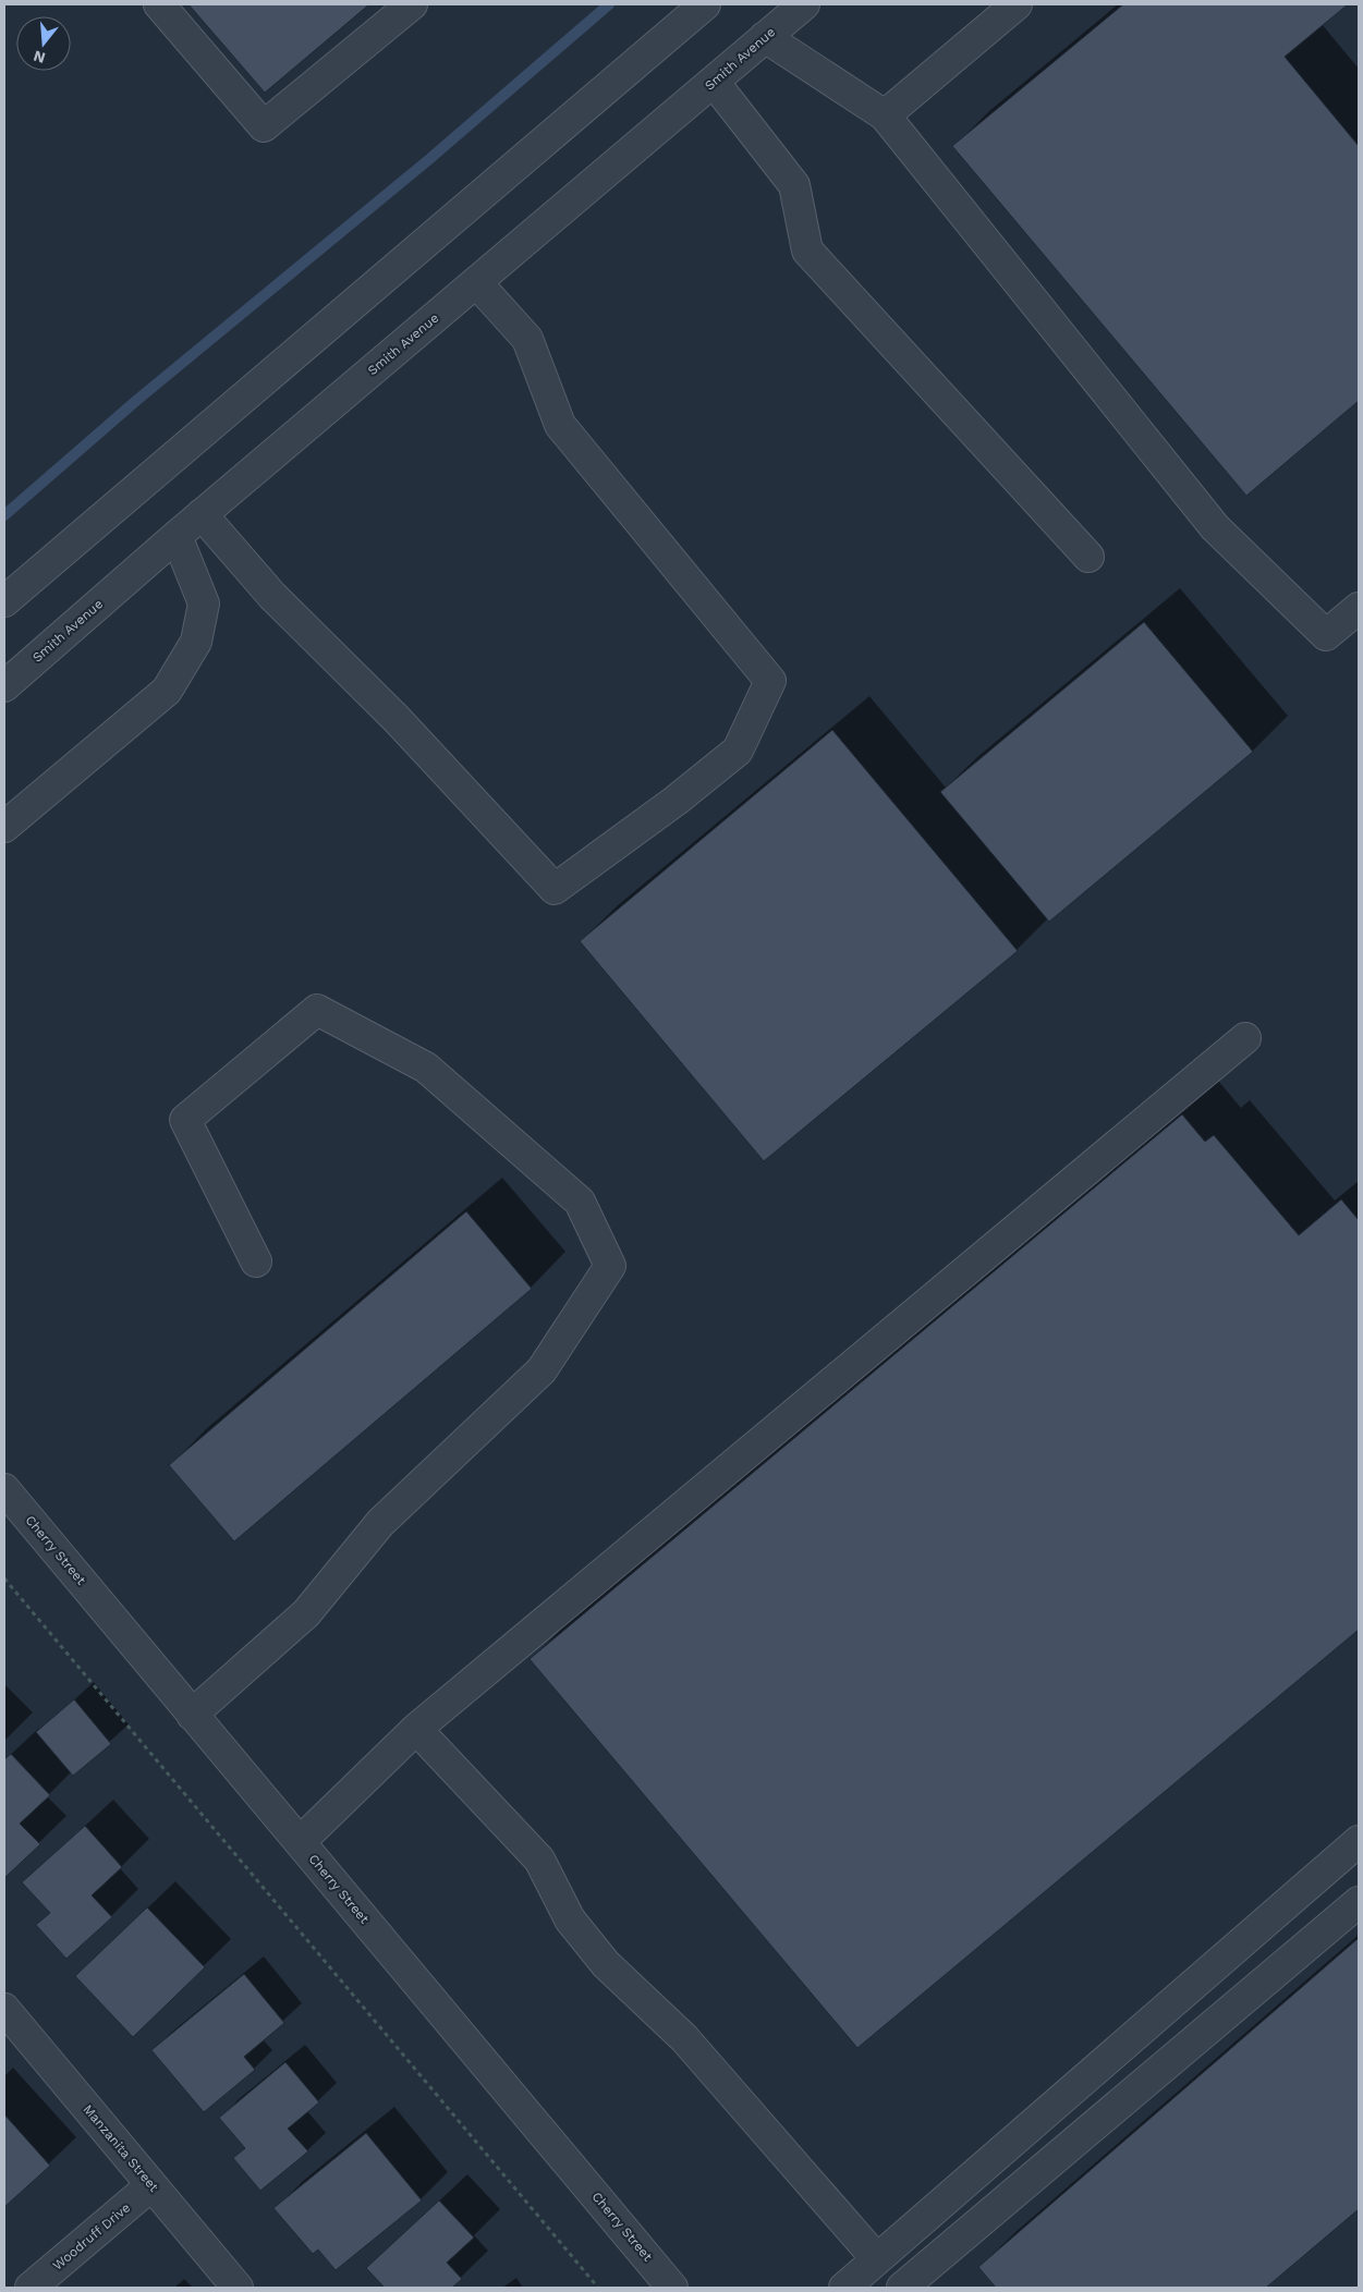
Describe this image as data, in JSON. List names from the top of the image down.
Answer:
{
  "streets": {
    "street": [
      "Smith Avenue",
      "Cherry Street",
      "Manzanita Street",
      "Woodruff Drive"
    ]
  },
  "crossings": [
    ["Manzanita Street", "Woodruff Drive"]
  ],
  "north": "bottom"
}
